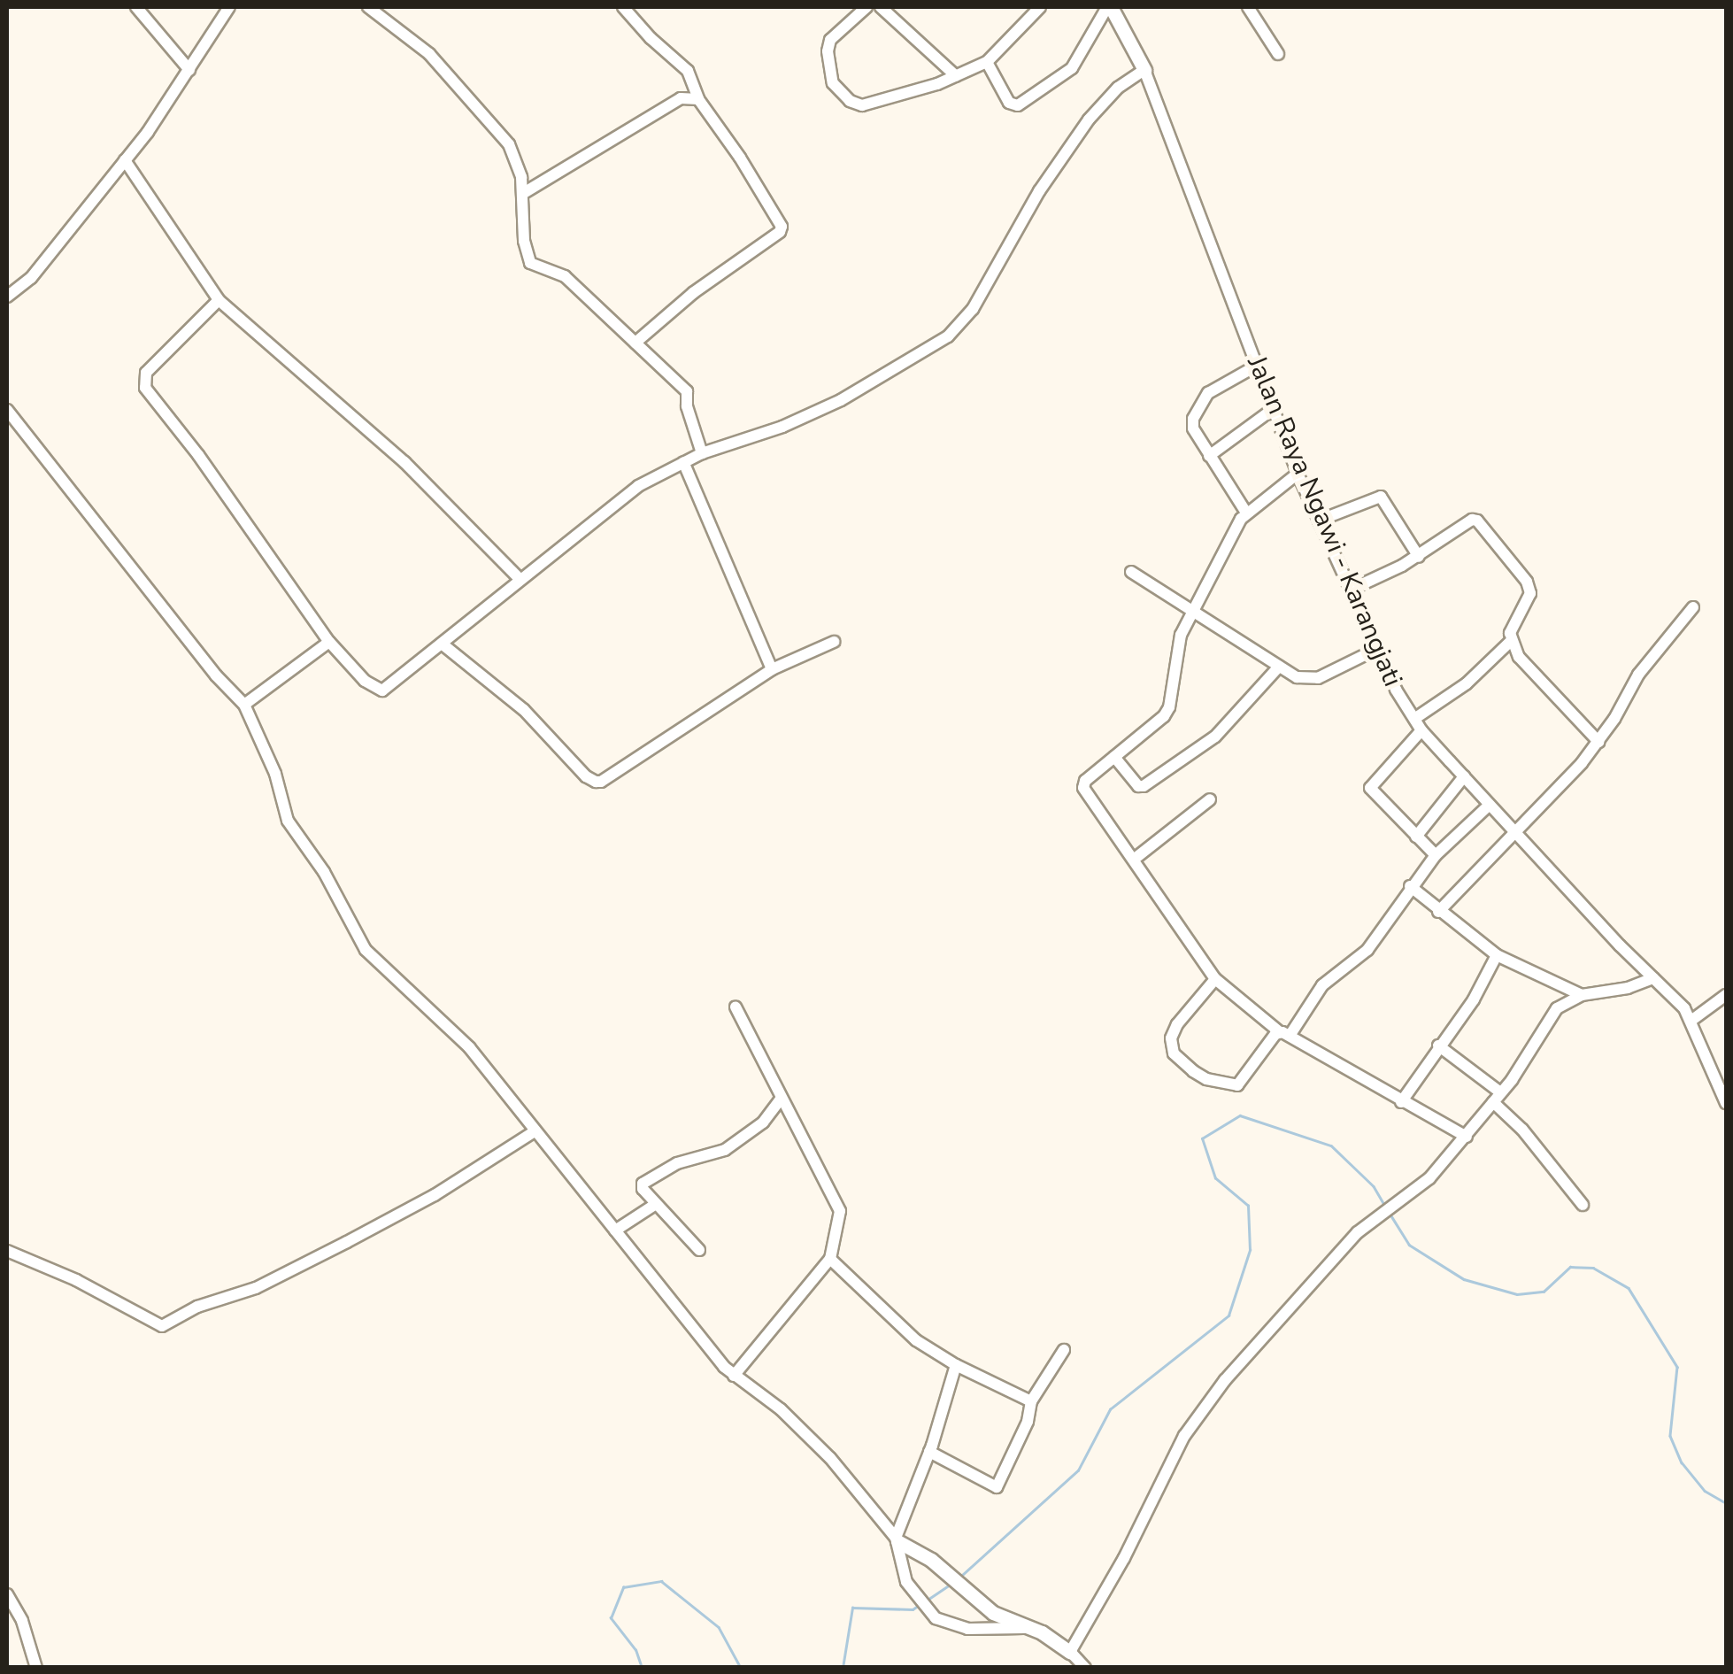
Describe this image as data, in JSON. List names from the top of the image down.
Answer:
{
  "streets": {
    "main road": ["Jalan Raya Ngawi - Karangjati"]
  }
}
